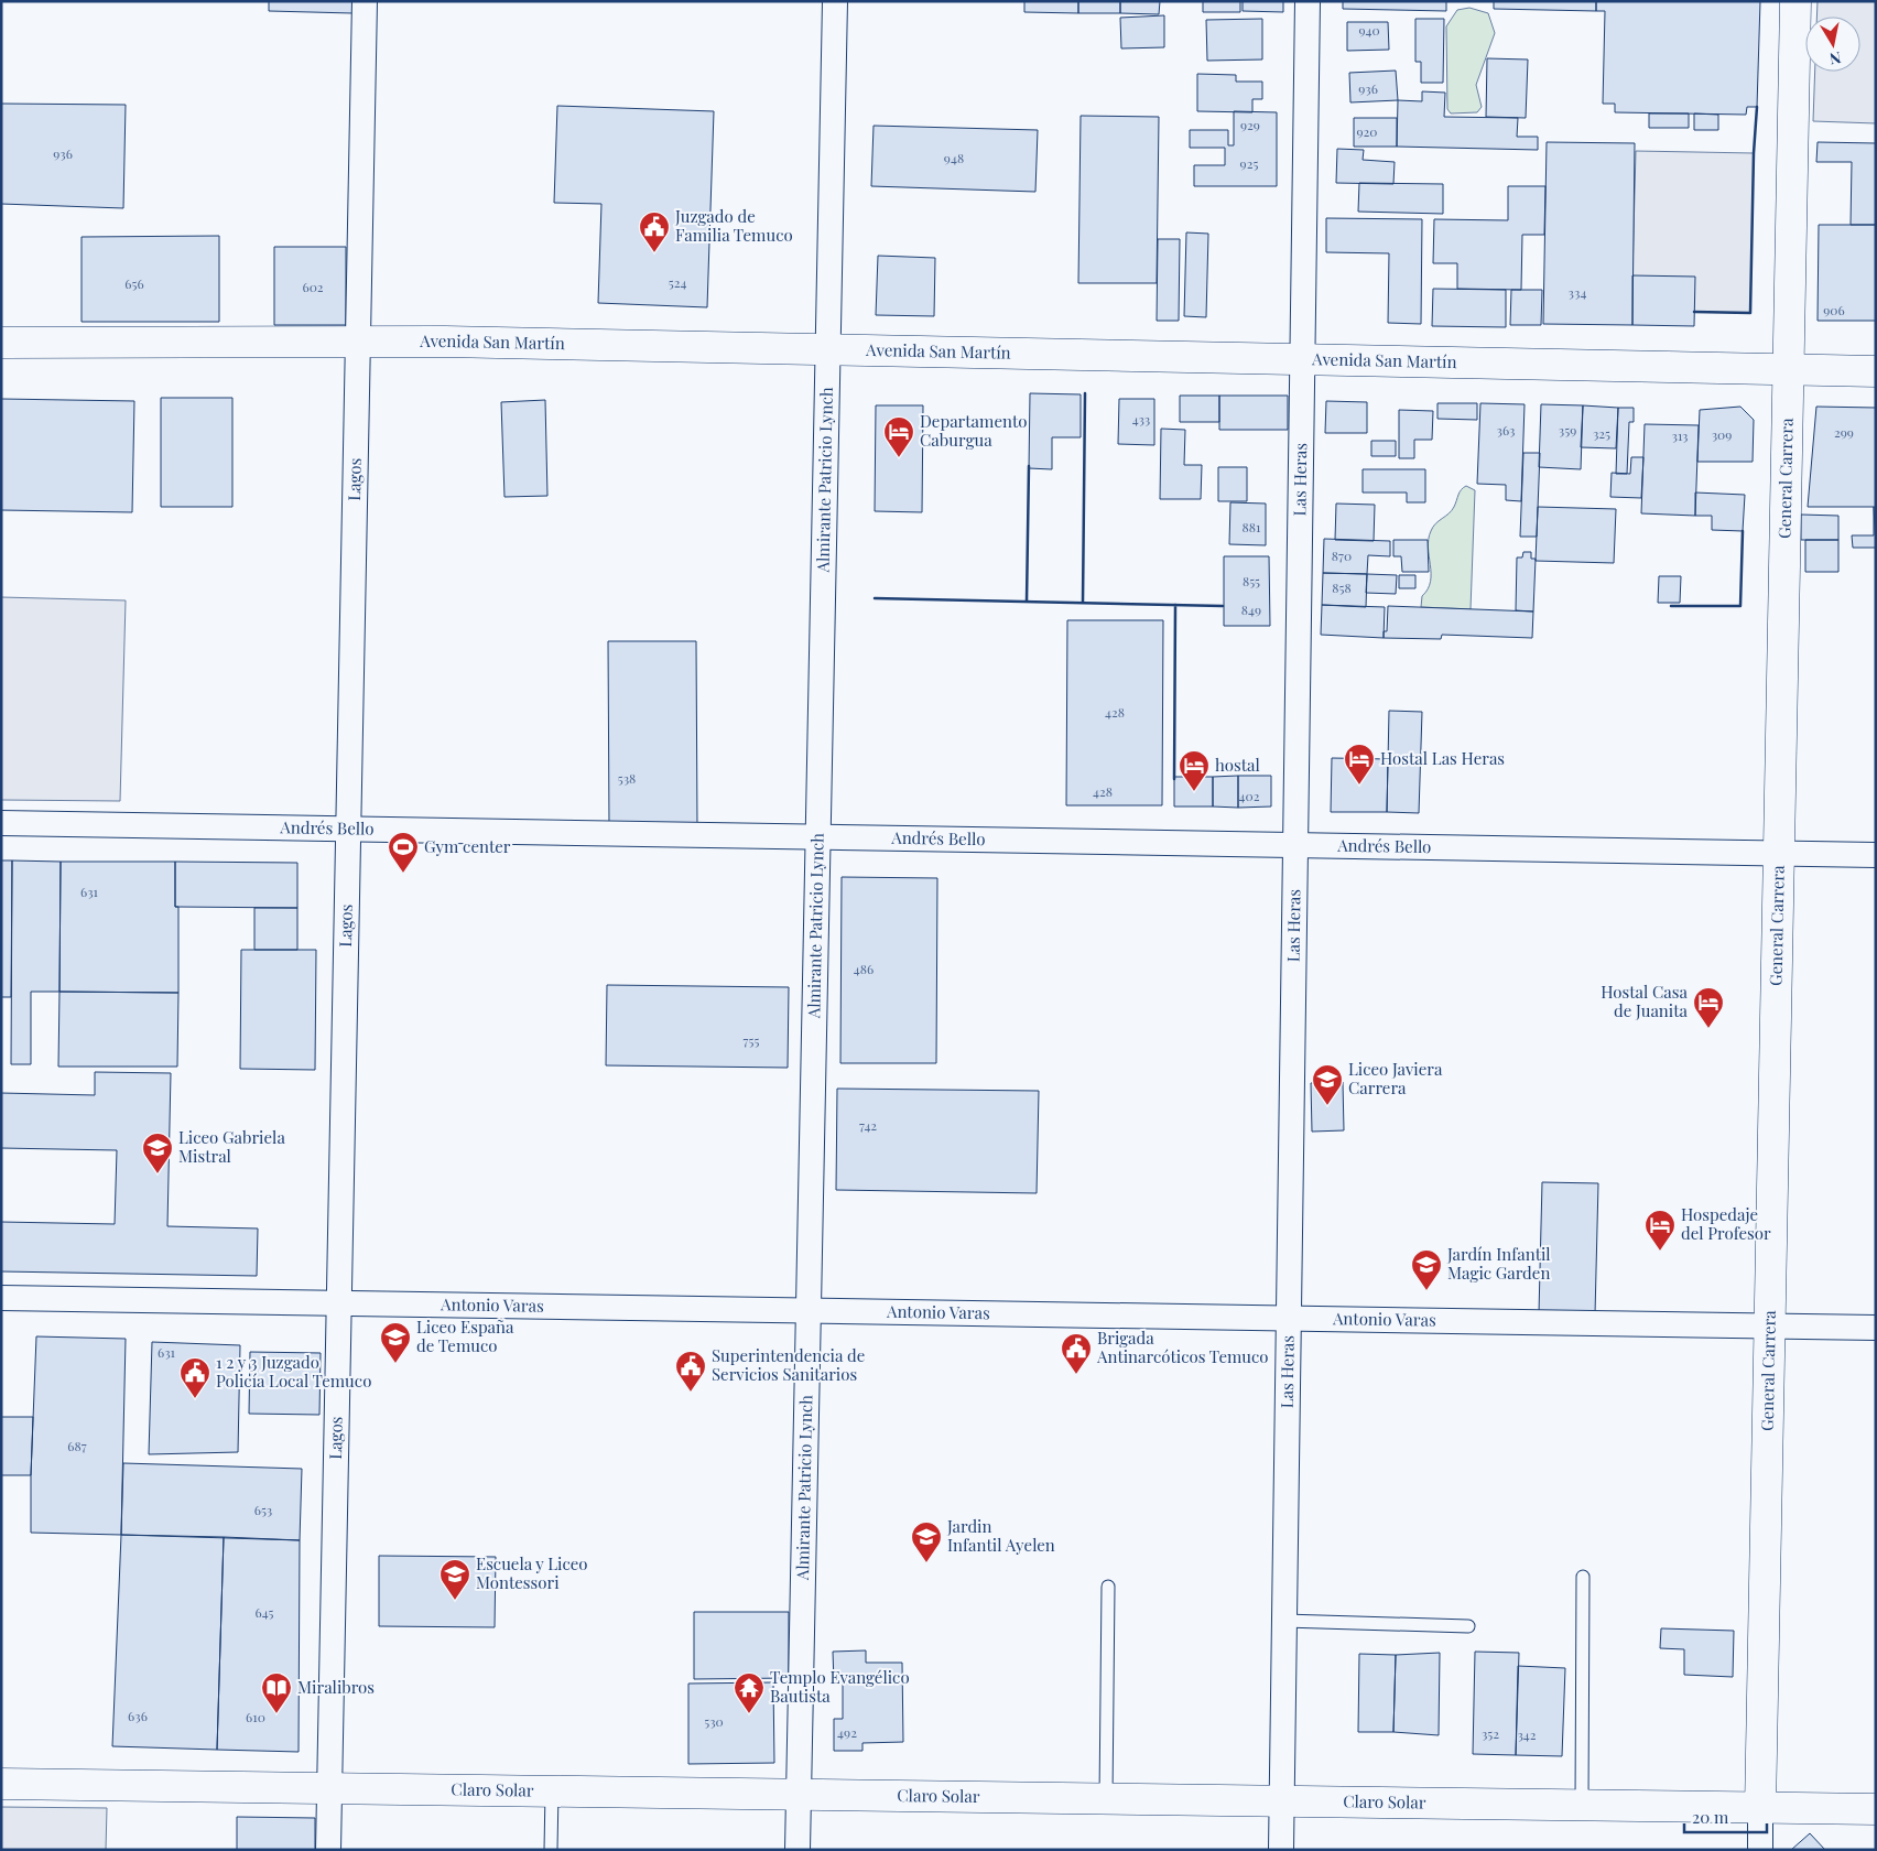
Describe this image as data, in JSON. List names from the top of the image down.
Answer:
{
  "streets": {
    "street": [
      "Avenida San Martín",
      "Lagos",
      "Almirante Patricio Lynch",
      "Las Heras",
      "General Carrera",
      "Andrés Bello",
      "Antonio Varas",
      "Claro Solar"
    ]
  },
  "crossings": [
    ["Avenida San Martín", "Lagos"],
    ["Avenida San Martín", "Almirante Patricio Lynch"],
    ["Avenida San Martín", "Las Heras"],
    ["Avenida San Martín", "General Carrera"],
    ["Lagos", "Andrés Bello"],
    ["Lagos", "Antonio Varas"],
    ["Lagos", "Claro Solar"],
    ["Almirante Patricio Lynch", "Andrés Bello"],
    ["Almirante Patricio Lynch", "Antonio Varas"],
    ["Almirante Patricio Lynch", "Claro Solar"],
    ["Las Heras", "Andrés Bello"],
    ["Las Heras", "Antonio Varas"],
    ["Las Heras", "Claro Solar"],
    ["General Carrera", "Andrés Bello"],
    ["General Carrera", "Antonio Varas"],
    ["General Carrera", "Claro Solar"]
  ],
  "places": {
    "public building": [
      "Juzgado de Familia Temuco",
      "Brigada Antinarcóticos Temuco",
      "Superintendencia de Servicios Sanitarios",
      "1 2 y 3 Juzgado Policía Local Temuco"
    ],
    "hotel": [
      "Departamento Caburgua",
      "Hostal Las Heras",
      "hostal",
      "Hostal Casa de Juanita",
      "Hospedaje del Profesor"
    ],
    "sports": ["Gym center"],
    "school or university": [
      "Liceo Javiera Carrera",
      "Liceo Gabriela Mistral",
      "Jardín Infantil Magic Garden",
      "Liceo España de Temuco",
      "Jardin Infantil Ayelen",
      "Escuela y Liceo Montessori"
    ],
    "library": ["Miralibros"],
    "temple": ["Templo Evangélico Bautista"]
  },
  "house_numbers": [
    "940",
    "936",
    "929",
    "920",
    "936",
    "948",
    "925",
    "524",
    "656",
    "602",
    "334",
    "906",
    "433",
    "363",
    "359",
    "299",
    "325",
    "309",
    "313",
    "881",
    "870",
    "855",
    "858",
    "849",
    "428",
    "538",
    "428",
    "402",
    "631",
    "486",
    "755",
    "742",
    "631",
    "687",
    "653",
    "645",
    "636",
    "610",
    "530",
    "492",
    "352",
    "342"
  ],
  "scale_bar": "20 m",
  "north": "bottom"
}
